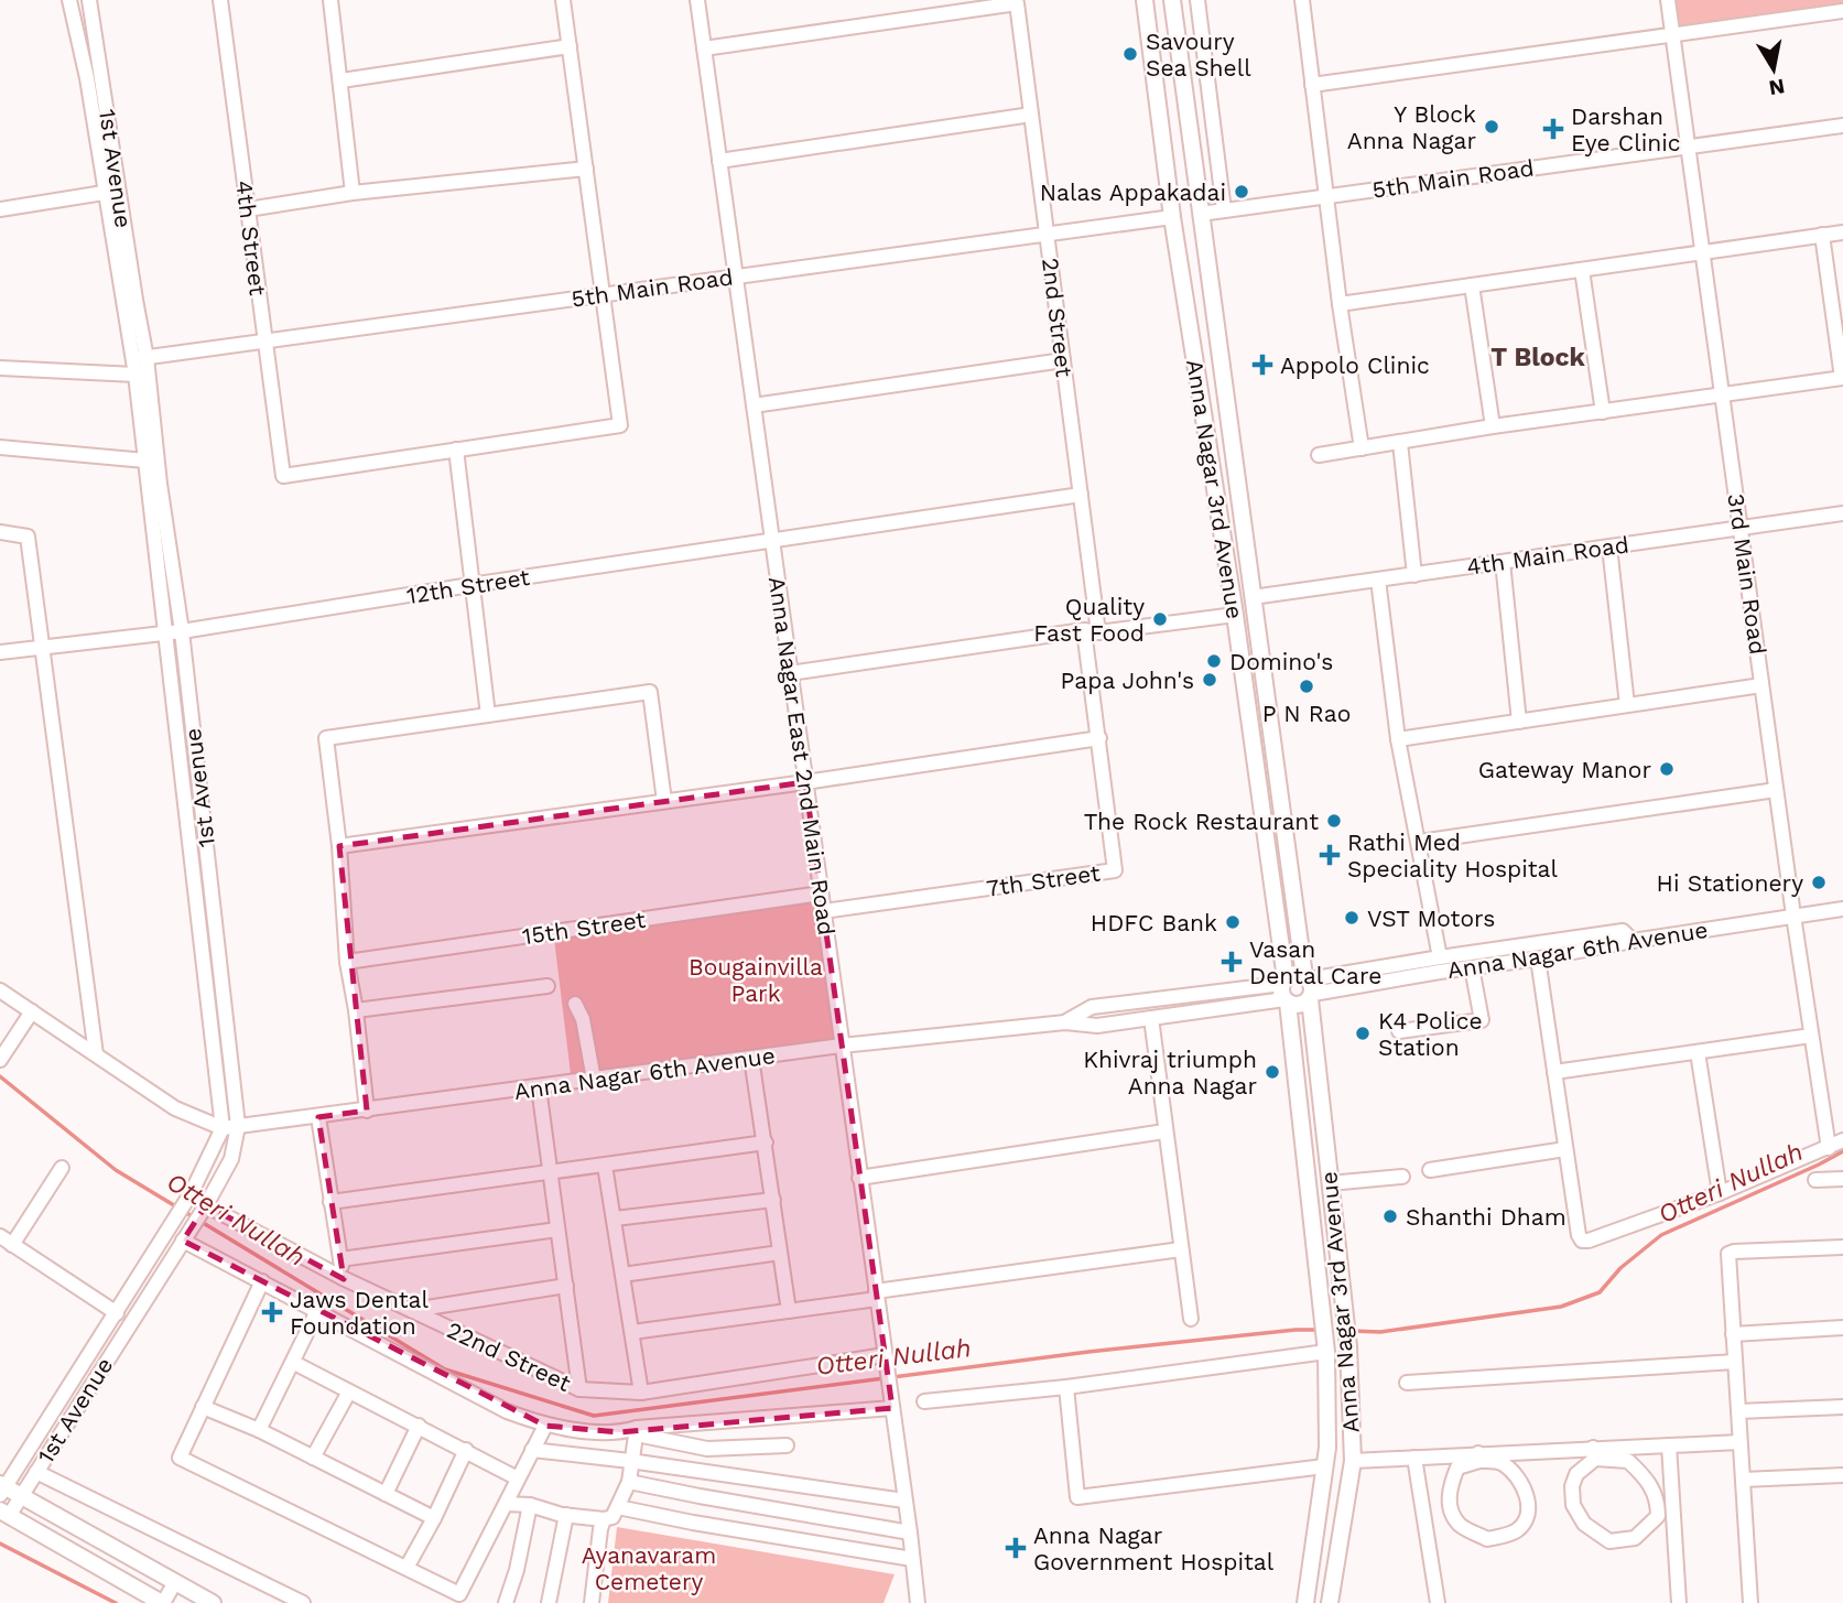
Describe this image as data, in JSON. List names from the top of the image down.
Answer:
{
  "streets": {
    "main road": ["Anna Nagar 3rd Avenue"],
    "street": [
      "1st Avenue",
      "5th Main Road",
      "4th Street",
      "2nd Street",
      "4th Main Road",
      "3rd Main Road",
      "12th Street",
      "Anna Nagar East 2nd Main Road",
      "7th Street",
      "15th Street",
      "Anna Nagar 6th Avenue",
      "22nd Street"
    ]
  },
  "crossings": [
    ["1st Avenue", "5th Main Road"],
    ["1st Avenue", "12th Street"],
    ["1st Avenue", "Anna Nagar 6th Avenue"],
    ["1st Avenue", "22nd Street"],
    ["5th Main Road", "4th Street"],
    ["5th Main Road", "2nd Street"],
    ["5th Main Road", "Anna Nagar 3rd Avenue"],
    ["5th Main Road", "3rd Main Road"],
    ["5th Main Road", "Anna Nagar East 2nd Main Road"],
    ["2nd Street", "12th Street"],
    ["2nd Street", "Anna Nagar East 2nd Main Road"],
    ["Anna Nagar 3rd Avenue", "4th Main Road"],
    ["Anna Nagar 3rd Avenue", "Anna Nagar 6th Avenue"],
    ["4th Main Road", "3rd Main Road"],
    ["3rd Main Road", "Anna Nagar 6th Avenue"],
    ["12th Street", "Anna Nagar East 2nd Main Road"],
    ["Anna Nagar East 2nd Main Road", "7th Street"],
    ["Anna Nagar East 2nd Main Road", "15th Street"],
    ["Anna Nagar East 2nd Main Road", "Anna Nagar 6th Avenue"],
    ["Anna Nagar East 2nd Main Road", "22nd Street"]
  ],
  "districts": ["T Block"],
  "water": ["Otteri Nullah"],
  "parks": ["Bougainvilla Park", "Ayanavaram Cemetery"],
  "places": {
    "other": [
      "Savoury Sea Shell",
      "Y Block Anna Nagar",
      "Nalas Appakadai",
      "Quality Fast Food",
      "Domino's",
      "Papa John's",
      "P N Rao",
      "Gateway Manor",
      "The Rock Restaurant",
      "Hi Stationery",
      "VST Motors",
      "HDFC Bank",
      "K4 Police Station",
      "Khivraj triumph Anna Nagar",
      "Shanthi Dham"
    ],
    "health": [
      "Darshan Eye Clinic",
      "Appolo Clinic",
      "Rathi Med Speciality Hospital",
      "Vasan Dental Care",
      "Jaws Dental Foundation",
      "Anna Nagar Government Hospital"
    ]
  },
  "north": "bottom"
}
